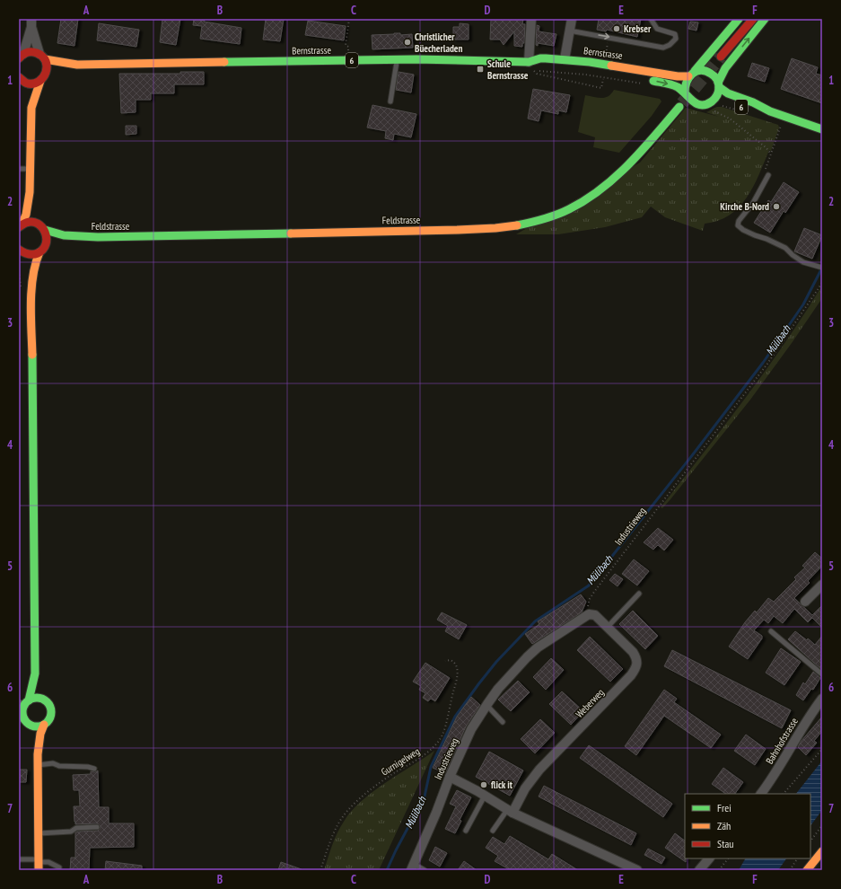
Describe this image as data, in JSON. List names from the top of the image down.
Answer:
{
  "streets": {
    "main road": ["Bernstrasse", "6", "Feldstrasse"],
    "street": ["Industrieweg", "Weberweg", "Bahnhofstrasse"],
    "path": ["Gurnigelweg"]
  },
  "crossings": [
    ["Bernstrasse", "6"],
    ["Industrieweg", "Weberweg"]
  ],
  "water": ["Mülibach"],
  "places": {
    "other": [
      "Krebser",
      "Christlicher Büecherladen",
      "Kirche B-Nord",
      "flick it"
    ],
    "transit": ["Schule Bernstrasse"]
  },
  "legend": ["Frei", "Zäh", "Stau"],
  "grid": {
    "columns": [
      "A",
      "B",
      "C",
      "D",
      "E",
      "F"
    ],
    "rows": [
      "1",
      "2",
      "3",
      "4",
      "5",
      "6",
      "7"
    ]
  }
}
